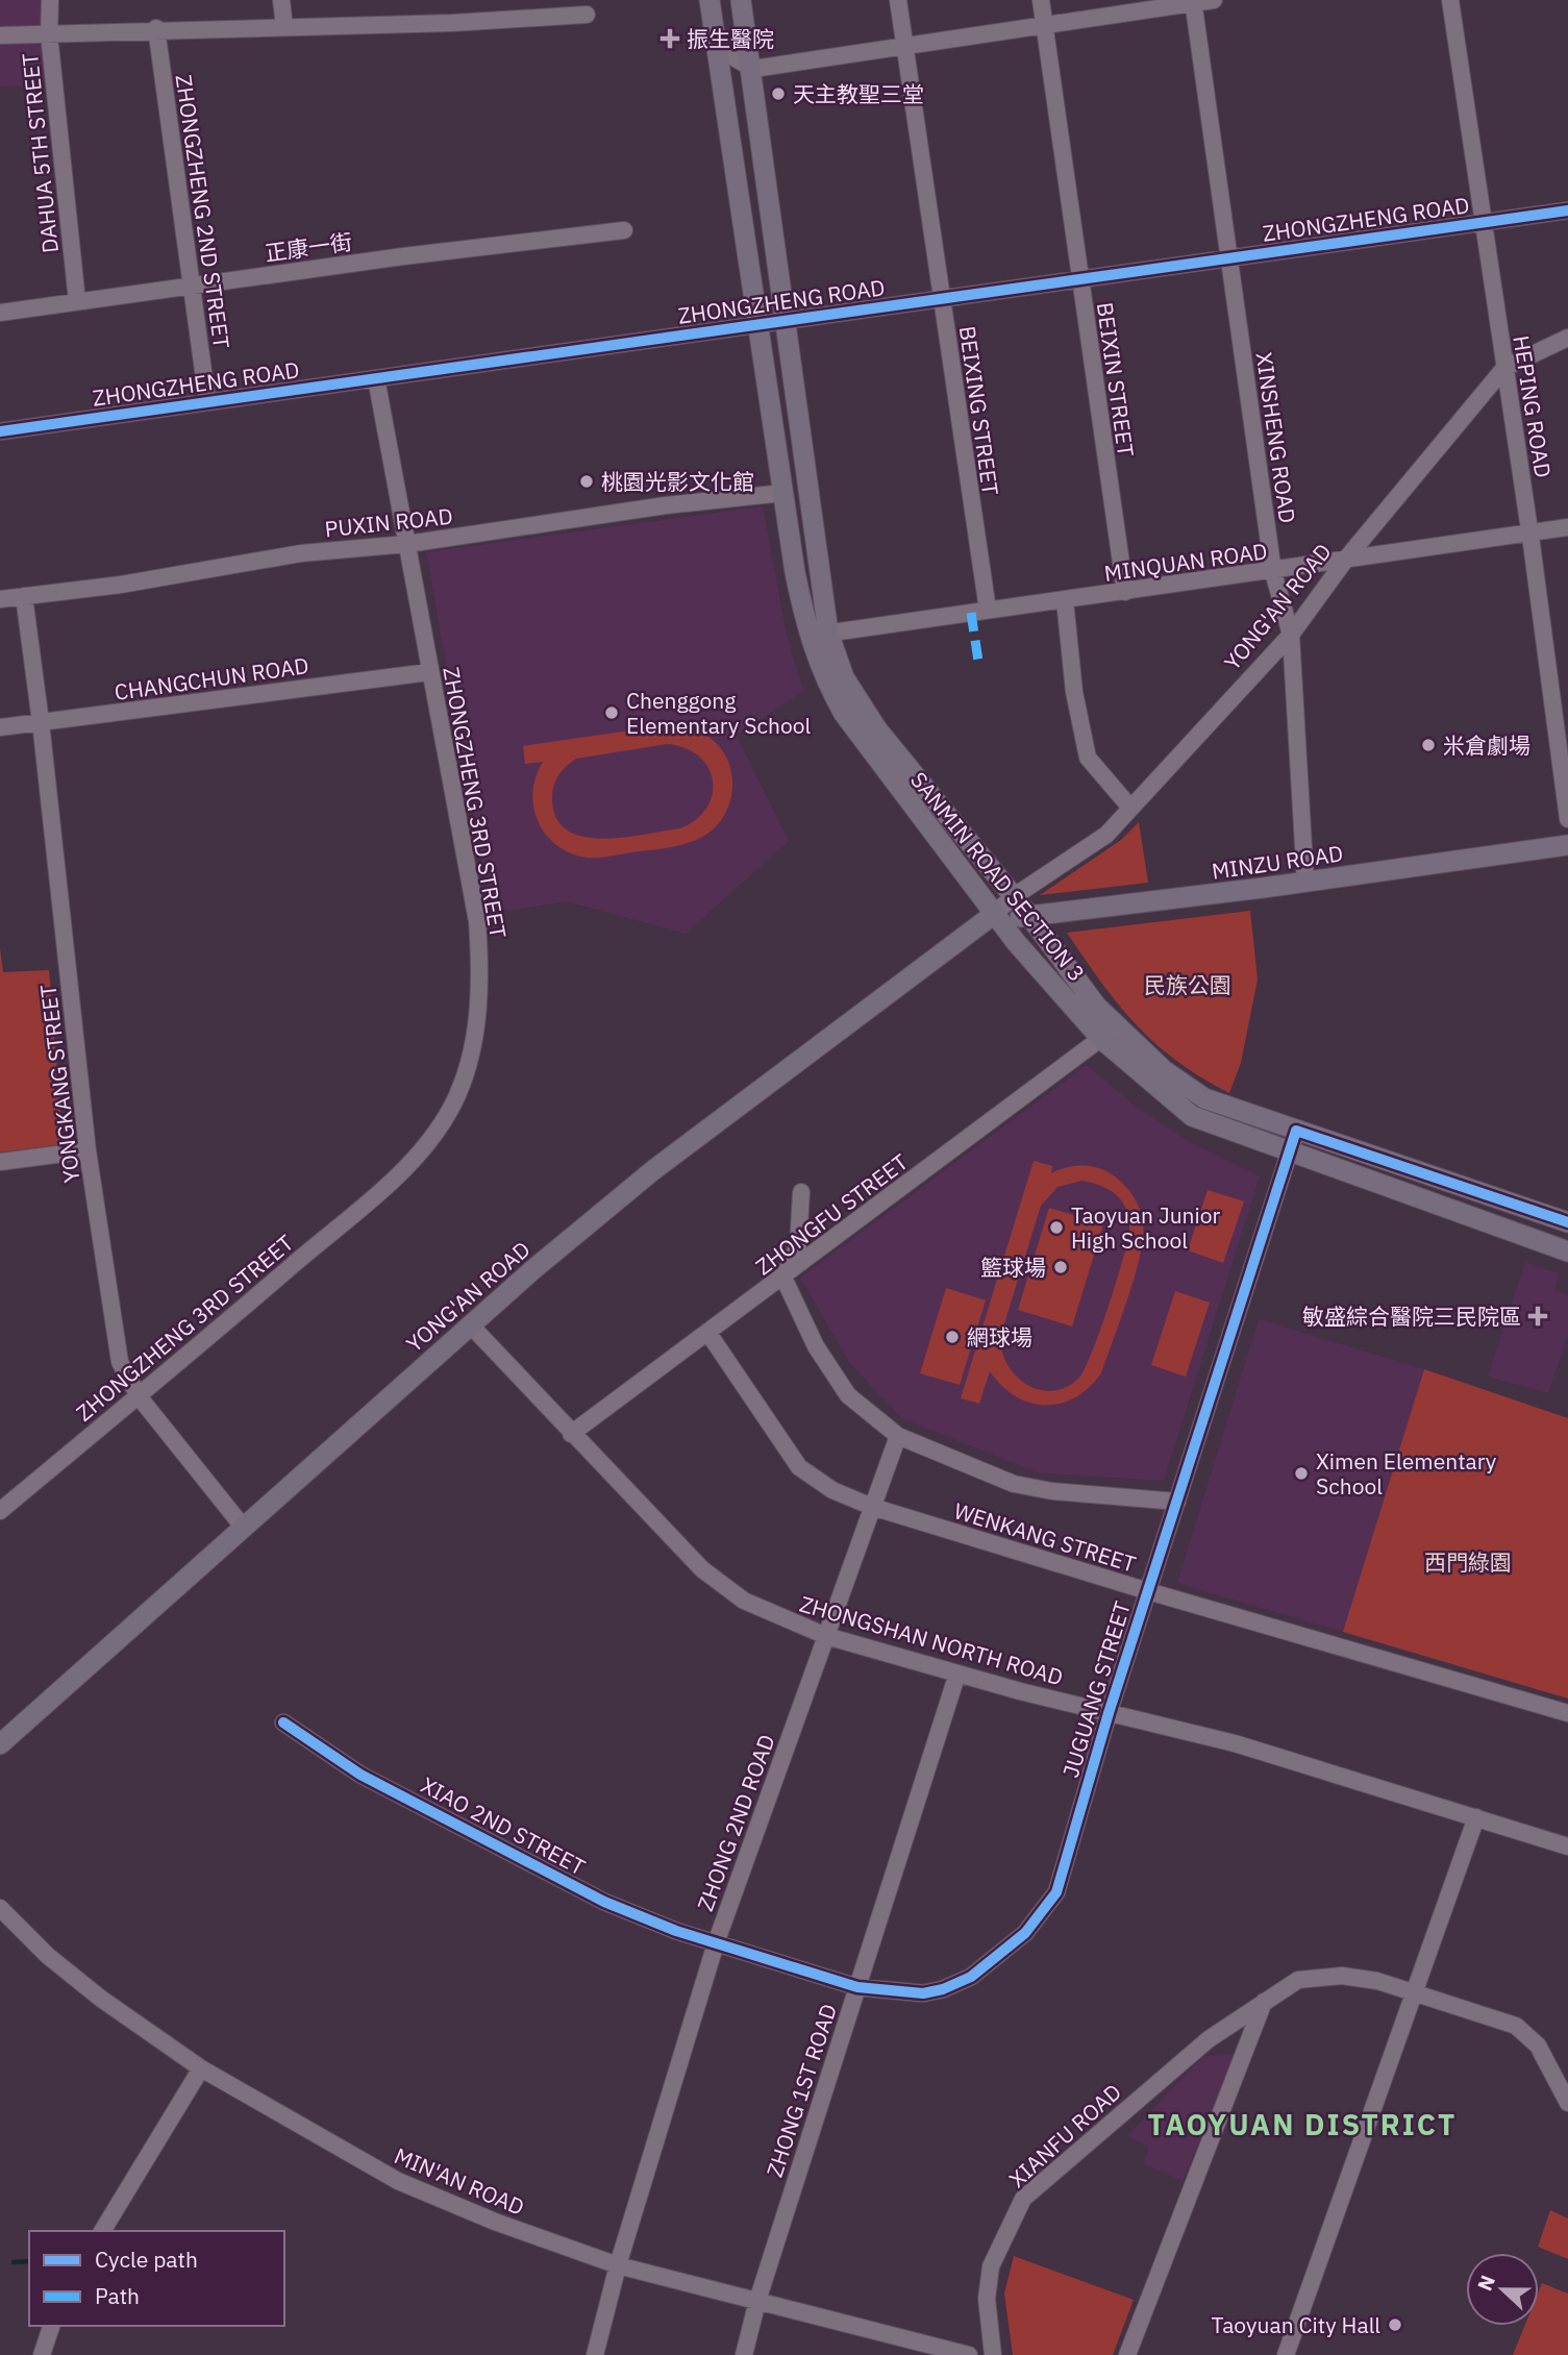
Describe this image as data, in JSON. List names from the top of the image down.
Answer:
{
  "streets": {
    "main road": ["YONG'AN ROAD", "MINZU ROAD", "SANMIN ROAD SECTION 3"],
    "street": [
      "DAHUA 5TH STREET",
      "ZHONGZHENG 2ND STREET",
      "ZHONGZHENG ROAD",
      "正康一街",
      "BEIXIN STREET",
      "HEPING ROAD",
      "BEIXING STREET",
      "XINSHENG ROAD",
      "PUXIN ROAD",
      "MINQUAN ROAD",
      "CHANGCHUN ROAD",
      "ZHONGZHENG 3RD STREET",
      "YONGKANG STREET",
      "ZHONGFU STREET",
      "WENKANG STREET",
      "ZHONGSHAN NORTH ROAD",
      "JUGUANG STREET",
      "ZHONG 2ND ROAD",
      "XIAO 2ND STREET",
      "ZHONG 1ST ROAD",
      "XIANFU ROAD",
      "MIN'AN ROAD"
    ]
  },
  "crossings": [
    ["DAHUA 5TH STREET", "正康一街"],
    ["ZHONGZHENG 2ND STREET", "ZHONGZHENG ROAD"],
    ["ZHONGZHENG 2ND STREET", "正康一街"],
    ["ZHONGZHENG ROAD", "BEIXIN STREET"],
    ["ZHONGZHENG ROAD", "HEPING ROAD"],
    ["ZHONGZHENG ROAD", "BEIXING STREET"],
    ["ZHONGZHENG ROAD", "XINSHENG ROAD"],
    ["ZHONGZHENG ROAD", "ZHONGZHENG 3RD STREET"],
    ["ZHONGZHENG ROAD", "SANMIN ROAD SECTION 3"],
    ["BEIXIN STREET", "MINQUAN ROAD"],
    ["HEPING ROAD", "MINQUAN ROAD"],
    ["HEPING ROAD", "YONG'AN ROAD"],
    ["BEIXING STREET", "MINQUAN ROAD"],
    ["XINSHENG ROAD", "MINQUAN ROAD"],
    ["XINSHENG ROAD", "YONG'AN ROAD"],
    ["XINSHENG ROAD", "MINZU ROAD"],
    ["PUXIN ROAD", "ZHONGZHENG 3RD STREET"],
    ["PUXIN ROAD", "SANMIN ROAD SECTION 3"],
    ["PUXIN ROAD", "YONGKANG STREET"],
    ["MINQUAN ROAD", "YONG'AN ROAD"],
    ["MINQUAN ROAD", "SANMIN ROAD SECTION 3"],
    ["YONG'AN ROAD", "MINZU ROAD"],
    ["YONG'AN ROAD", "SANMIN ROAD SECTION 3"],
    ["YONG'AN ROAD", "YONGKANG STREET"],
    ["YONG'AN ROAD", "ZHONGSHAN NORTH ROAD"],
    ["CHANGCHUN ROAD", "ZHONGZHENG 3RD STREET"],
    ["CHANGCHUN ROAD", "YONGKANG STREET"],
    ["ZHONGZHENG 3RD STREET", "YONGKANG STREET"],
    ["MINZU ROAD", "SANMIN ROAD SECTION 3"],
    ["SANMIN ROAD SECTION 3", "ZHONGFU STREET"],
    ["SANMIN ROAD SECTION 3", "JUGUANG STREET"],
    ["ZHONGFU STREET", "WENKANG STREET"],
    ["ZHONGFU STREET", "ZHONGSHAN NORTH ROAD"],
    ["WENKANG STREET", "JUGUANG STREET"],
    ["WENKANG STREET", "ZHONG 2ND ROAD"],
    ["ZHONGSHAN NORTH ROAD", "JUGUANG STREET"],
    ["ZHONGSHAN NORTH ROAD", "ZHONG 2ND ROAD"],
    ["ZHONGSHAN NORTH ROAD", "ZHONG 1ST ROAD"],
    ["JUGUANG STREET", "ZHONG 2ND ROAD"],
    ["JUGUANG STREET", "XIAO 2ND STREET"],
    ["JUGUANG STREET", "ZHONG 1ST ROAD"],
    ["ZHONG 2ND ROAD", "XIAO 2ND STREET"],
    ["ZHONG 2ND ROAD", "MIN'AN ROAD"],
    ["ZHONG 1ST ROAD", "MIN'AN ROAD"]
  ],
  "districts": ["TAOYUAN DISTRICT"],
  "parks": ["民族公園", "西門綠園"],
  "places": {
    "health": ["振生醫院", "敏盛綜合醫院三民院區"],
    "other": [
      "天主教聖三堂",
      "桃園光影文化館",
      "Chenggong Elementary School",
      "米倉劇場",
      "Taoyuan Junior High School",
      "籃球場",
      "網球場",
      "Ximen Elementary School",
      "Taoyuan City Hall"
    ]
  },
  "legend": ["Cycle path", "Path"],
  "north": "left"
}
